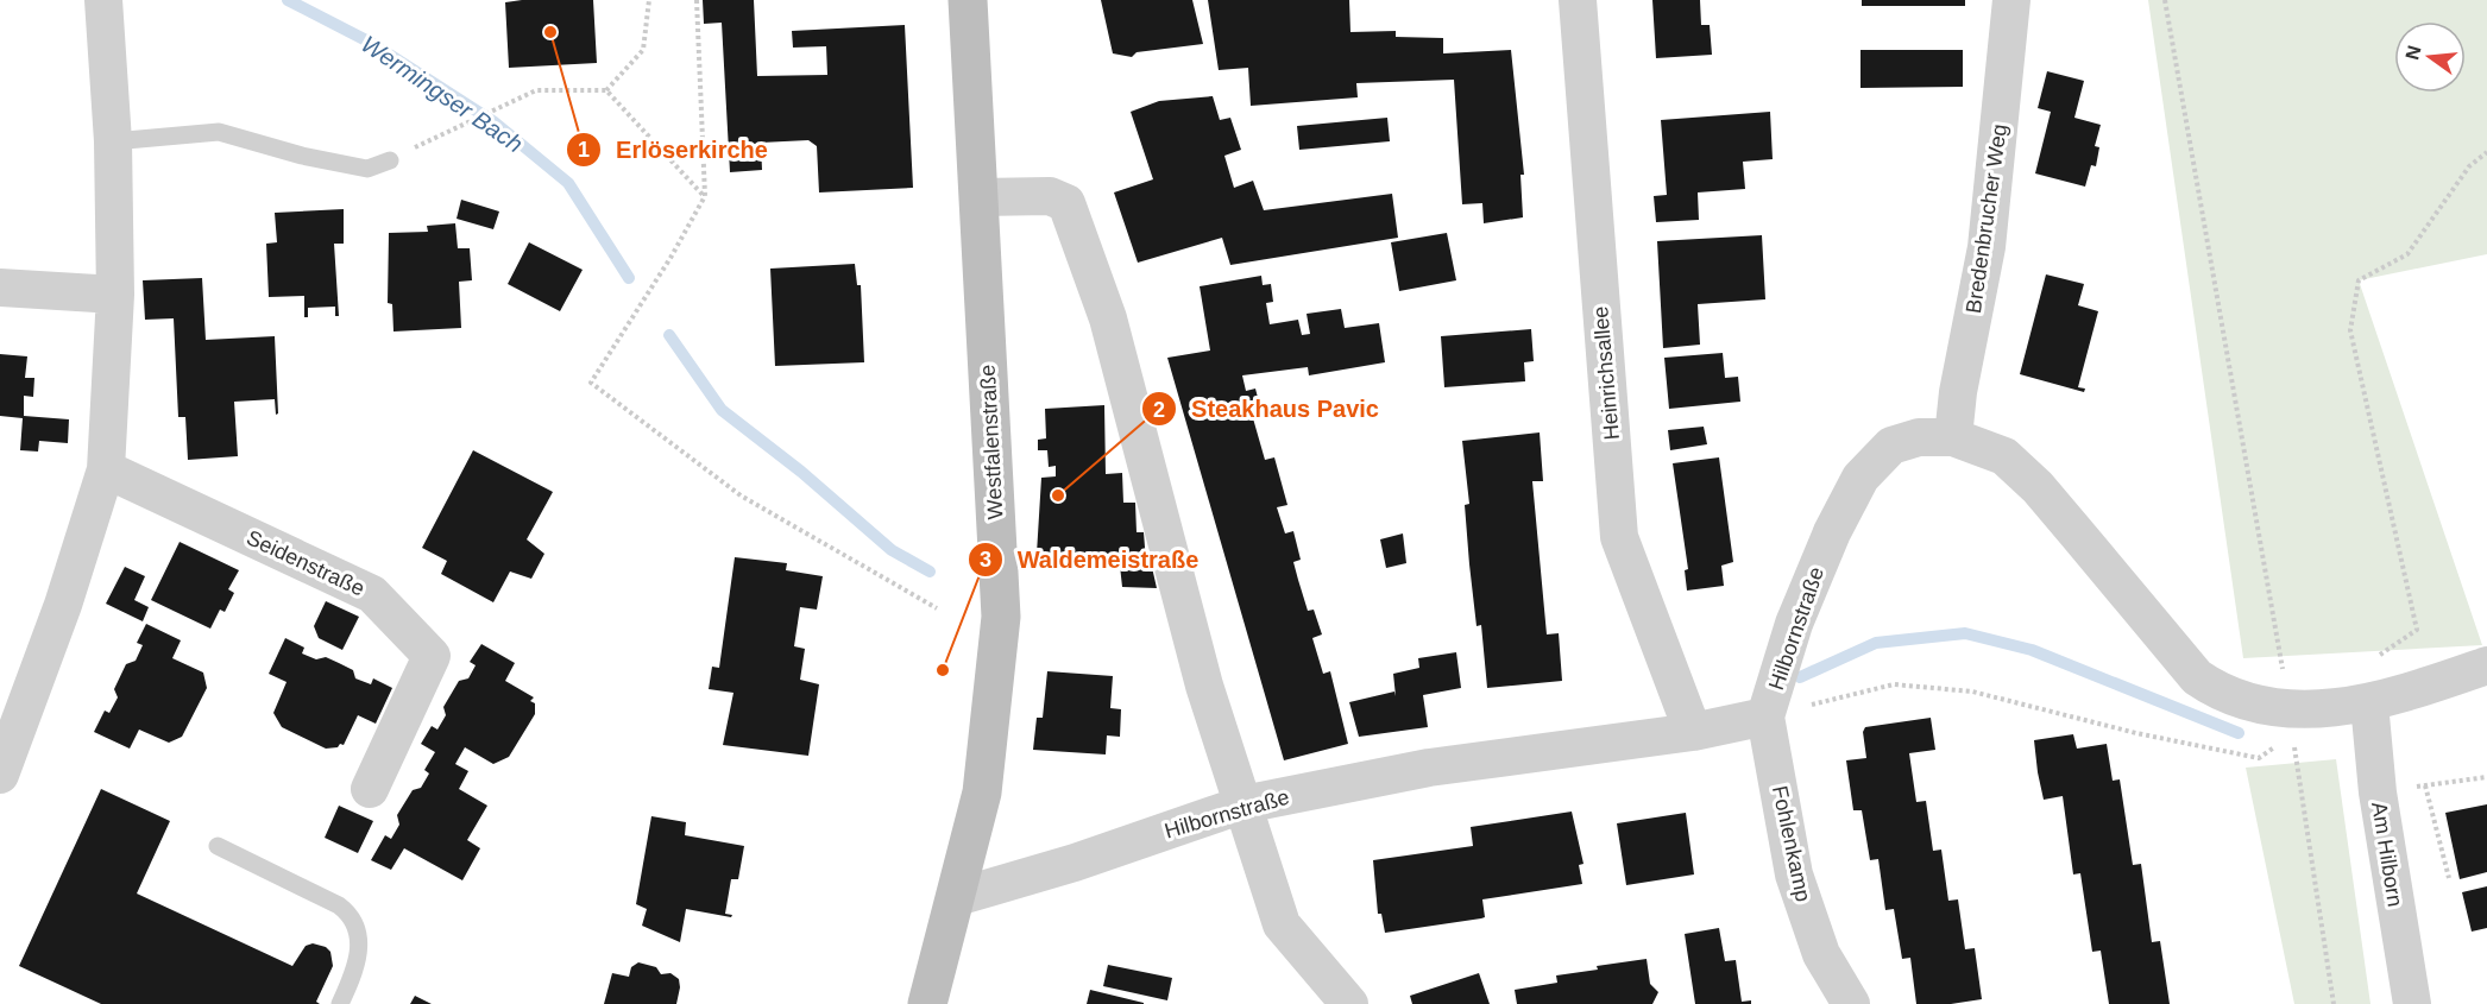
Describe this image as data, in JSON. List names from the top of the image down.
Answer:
{
  "streets": {
    "main road": ["Westfalenstraße"],
    "street": [
      "Bredenbrucher Weg",
      "Heinrichsallee",
      "Seidenstraße",
      "Hilbornstraße",
      "Fohlenkamp",
      "Am Hilborn"
    ]
  },
  "crossings": [
    ["Bredenbrucher Weg", "Hilbornstraße"],
    ["Heinrichsallee", "Hilbornstraße"],
    ["Westfalenstraße", "Hilbornstraße"],
    ["Hilbornstraße", "Fohlenkamp"],
    ["Hilbornstraße", "Am Hilborn"]
  ],
  "water": ["Wermingser Bach"],
  "places": ["Erlöserkirche", "Steakhaus Pavic", "Waldemeistraße"],
  "north": "left"
}
